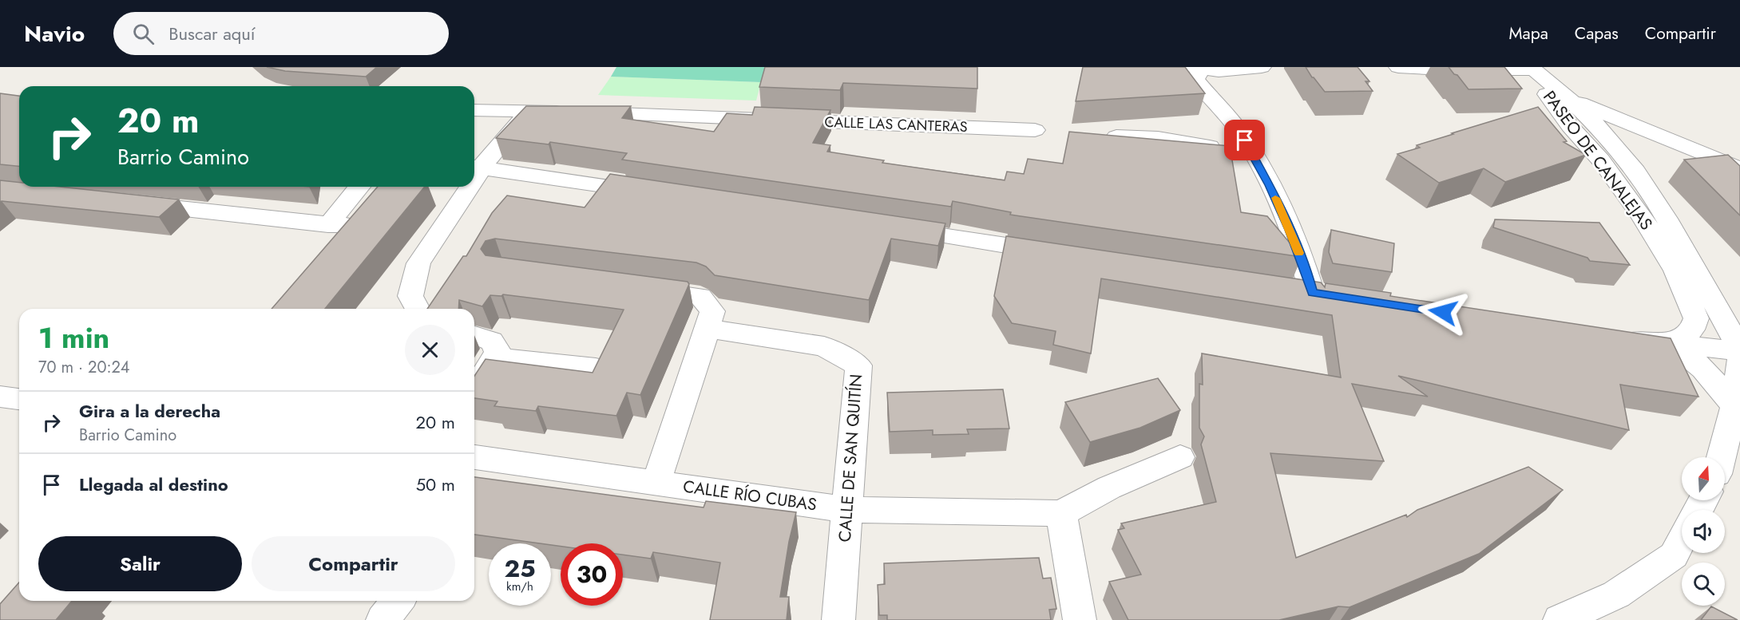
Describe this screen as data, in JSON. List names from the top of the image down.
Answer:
{
  "streets": {
    "street": [
      "CALLE LAS CANTERAS",
      "PASEO DE CANALEJAS",
      "CALLE DE SAN QUITÍN",
      "CALLE RÍO CUBAS"
    ]
  },
  "crossings": [
    ["CALLE DE SAN QUITÍN", "CALLE RÍO CUBAS"]
  ],
  "north": "top",
  "page": {
    "header": "Navio",
    "search": "Buscar aquí",
    "nav": ["Mapa", "Capas", "Compartir"],
    "turn": ["20 m", "Barrio Camino"],
    "heading": ["1 min", "70 m · 20:24"],
    "list": [
      {
        "name": "Gira a la derecha",
        "note": "Barrio Camino",
        "value": "20 m"
      },
      {
        "name": "Llegada al destino",
        "value": "50 m"
      }
    ],
    "buttons": ["Salir", "Compartir"],
    "speed": "25 km/h",
    "limit": "30"
  }
}
